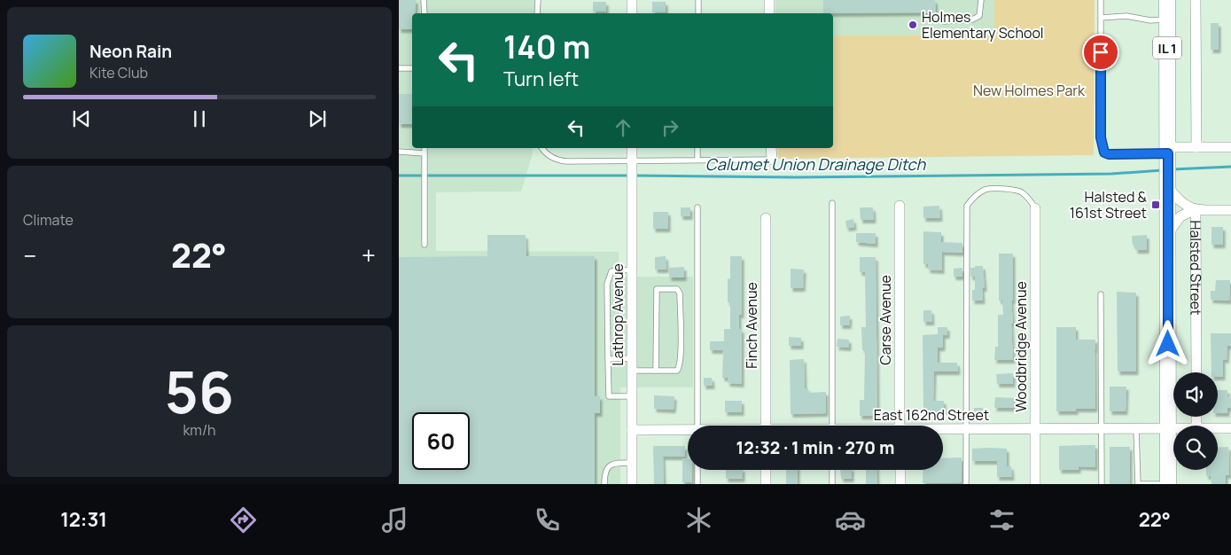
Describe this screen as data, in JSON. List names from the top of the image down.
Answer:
{
  "streets": {
    "main road": ["IL 1", "Halsted Street"],
    "street": [
      "Lathrop Avenue",
      "Carse Avenue",
      "Finch Avenue",
      "Woodbridge Avenue",
      "East 162nd Street"
    ]
  },
  "crossings": [
    ["Halsted Street", "East 162nd Street"],
    ["Lathrop Avenue", "East 162nd Street"],
    ["Woodbridge Avenue", "East 162nd Street"]
  ],
  "water": ["Calumet Union Drainage Ditch"],
  "parks": ["New Holmes Park"],
  "places": {
    "other": ["Holmes Elementary School"],
    "transit": ["Halsted & 161st Street"]
  },
  "page": {
    "turn": ["140 m", "Turn left"],
    "song": ["Neon Rain", "Kite Club"],
    "tile": [
      "Climate",
      ["56", "km/h"]
    ],
    "heat": ["−", "22°", "+"],
    "limit": "60",
    "trip": "12:32 · 1 min · 270 m",
    "tabs": ["12:31", "22°"]
  }
}
